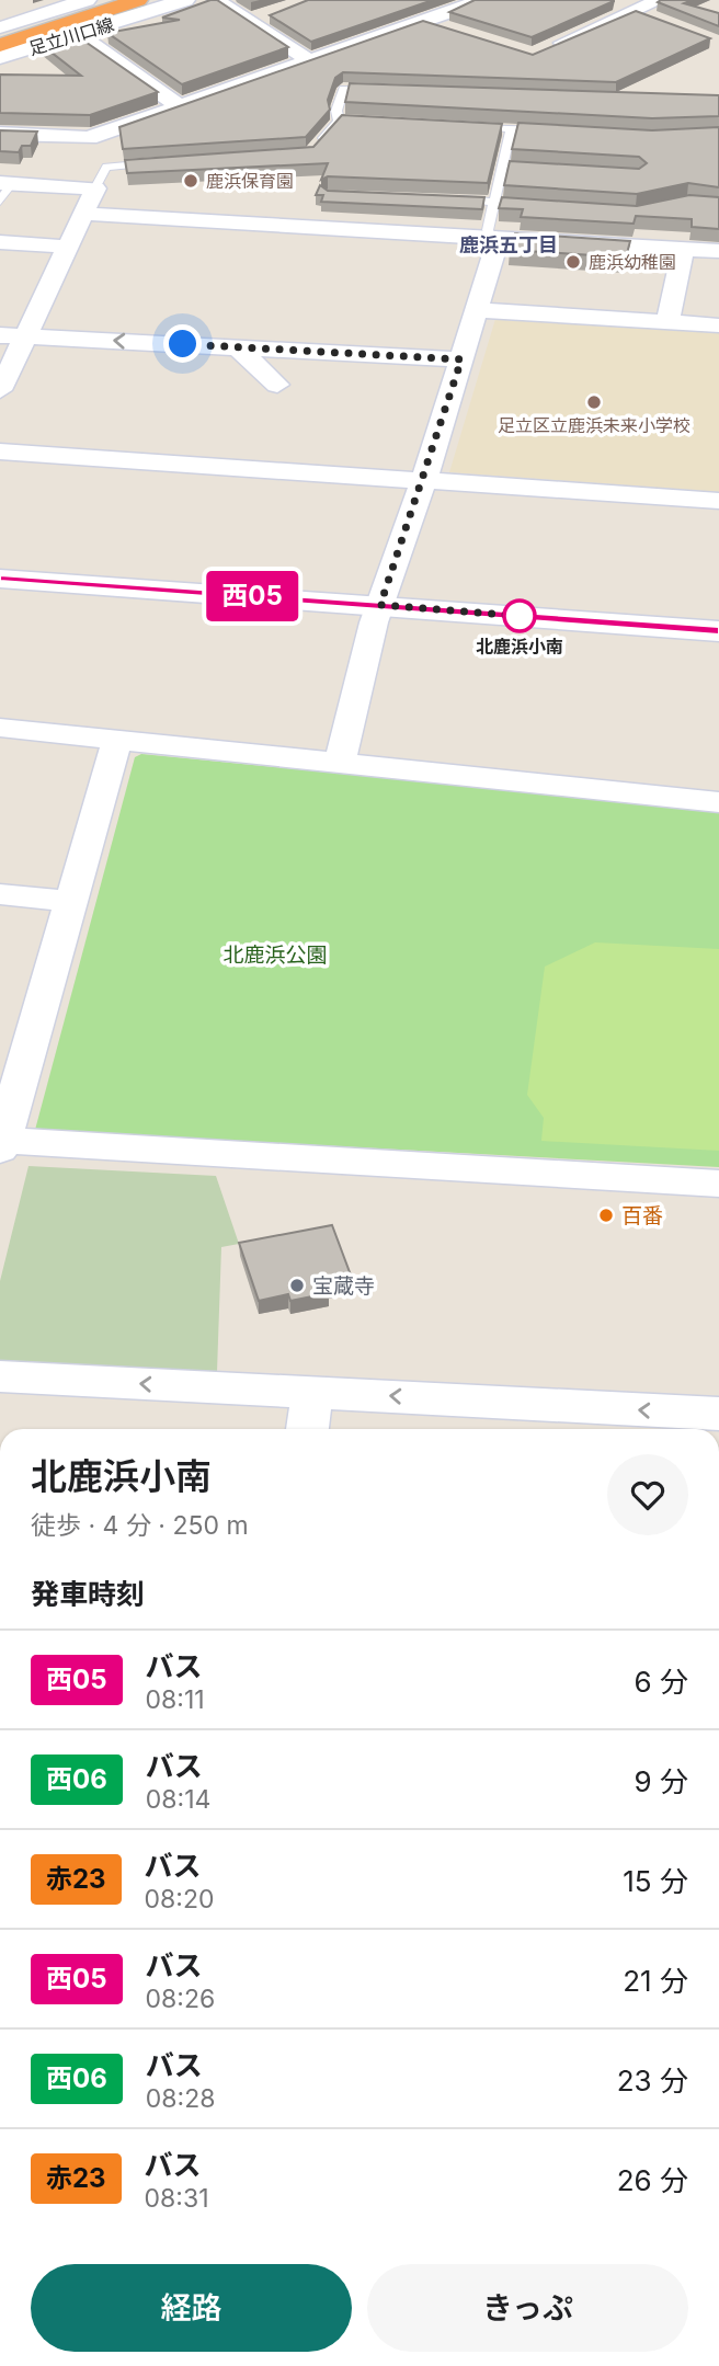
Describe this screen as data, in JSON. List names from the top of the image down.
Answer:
{
  "streets": {
    "street": ["足立川口線"]
  },
  "districts": ["鹿浜五丁目"],
  "parks": ["北鹿浜公園"],
  "places": [
    "鹿浜保育園",
    "鹿浜幼稚園",
    "足立区立鹿浜未来小学校",
    "北鹿浜小南",
    "百番",
    "宝蔵寺"
  ],
  "lines": ["bus line 西05"],
  "page": {
    "on_map": "西05",
    "heading": [
      ["北鹿浜小南", "徒歩 · 4 分 · 250 m"],
      "発車時刻"
    ],
    "list": [
      {
        "mark": "西05",
        "name": "バス",
        "note": "08:11",
        "value": "6 分"
      },
      {
        "mark": "西06",
        "name": "バス",
        "note": "08:14",
        "value": "9 分"
      },
      {
        "mark": "赤23",
        "name": "バス",
        "note": "08:20",
        "value": "15 分"
      },
      {
        "mark": "西05",
        "name": "バス",
        "note": "08:26",
        "value": "21 分"
      },
      {
        "mark": "西06",
        "name": "バス",
        "note": "08:28",
        "value": "23 分"
      },
      {
        "mark": "赤23",
        "name": "バス",
        "note": "08:31",
        "value": "26 分"
      }
    ],
    "buttons": ["経路", "きっぷ"]
  }
}
